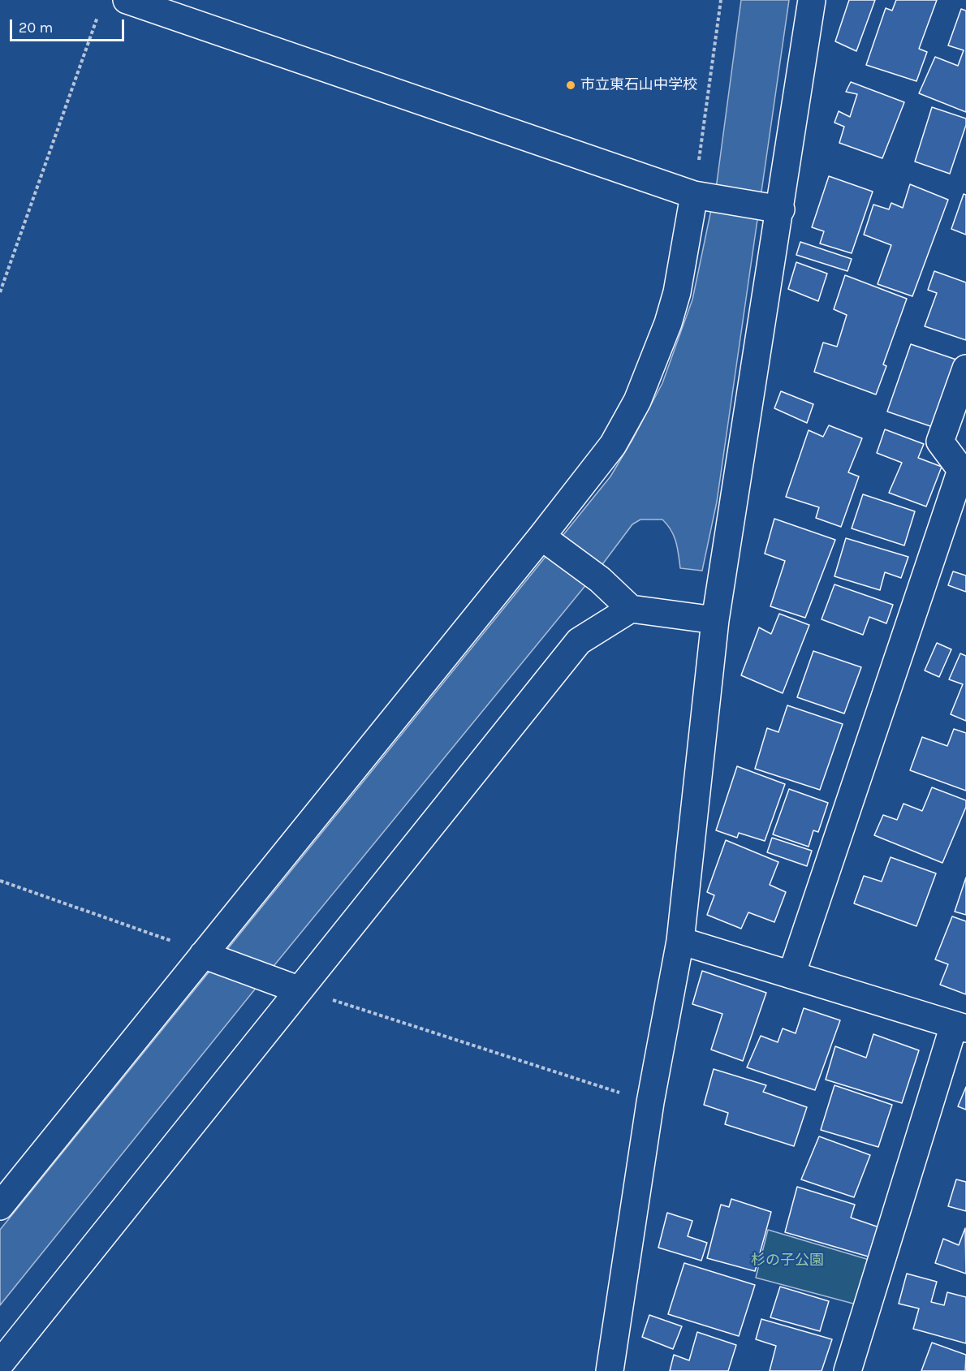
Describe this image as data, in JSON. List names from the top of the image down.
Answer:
{
  "parks": ["杉の子公園"],
  "places": ["市立東石山中学校"],
  "scale_bar": "20 m"
}
